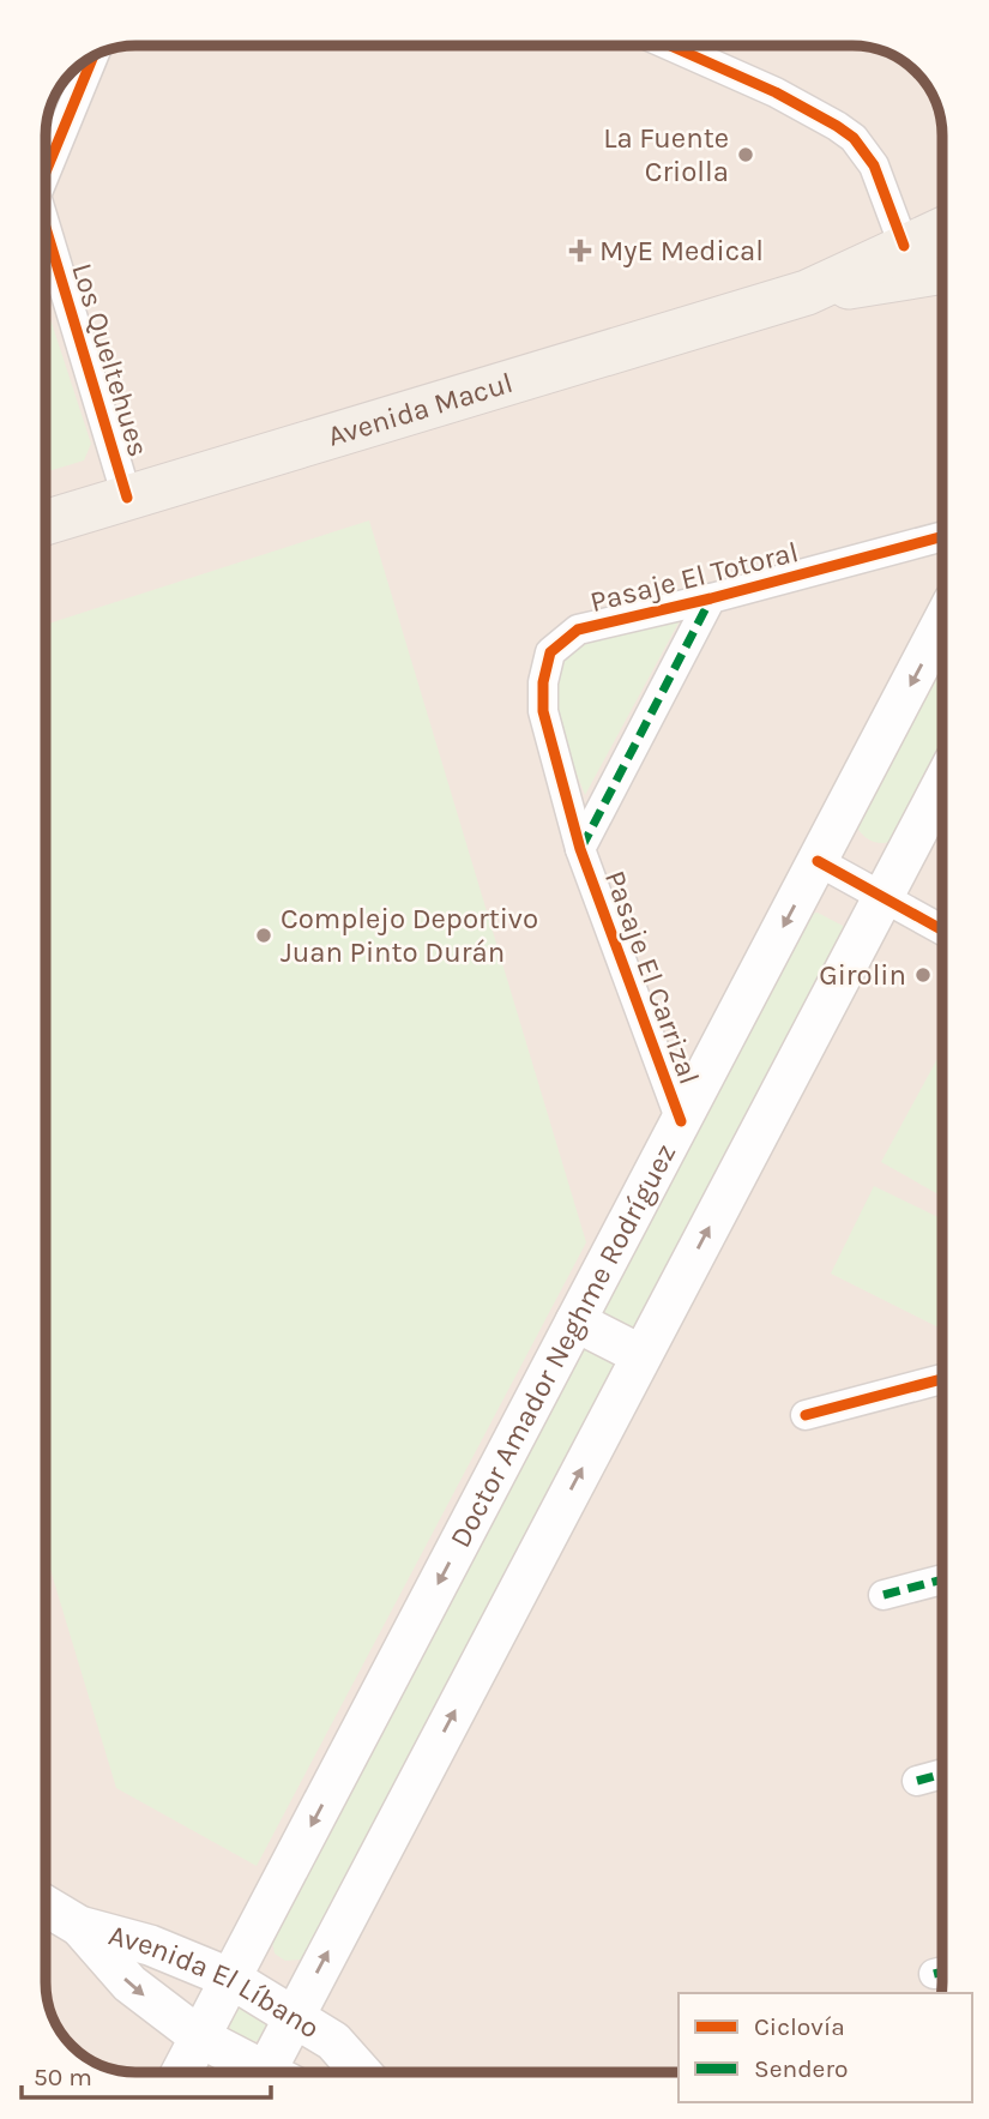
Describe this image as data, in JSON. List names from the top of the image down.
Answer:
{
  "streets": {
    "main road": ["Avenida Macul", "Doctor Amador Neghme Rodríguez", "Avenida El Líbano"],
    "street": ["Los Queltehues", "Pasaje El Totoral", "Pasaje El Carrizal"]
  },
  "crossings": [
    ["Los Queltehues", "Avenida Macul"],
    ["Pasaje El Totoral", "Pasaje El Carrizal"],
    ["Pasaje El Carrizal", "Doctor Amador Neghme Rodríguez"],
    ["Doctor Amador Neghme Rodríguez", "Avenida El Líbano"]
  ],
  "places": {
    "other": ["La Fuente Criolla", "Complejo Deportivo Juan Pinto Durán", "Girolin"],
    "health": ["MyE Medical"]
  },
  "legend": ["Ciclovía", "Sendero"],
  "scale_bar": "50 m"
}
